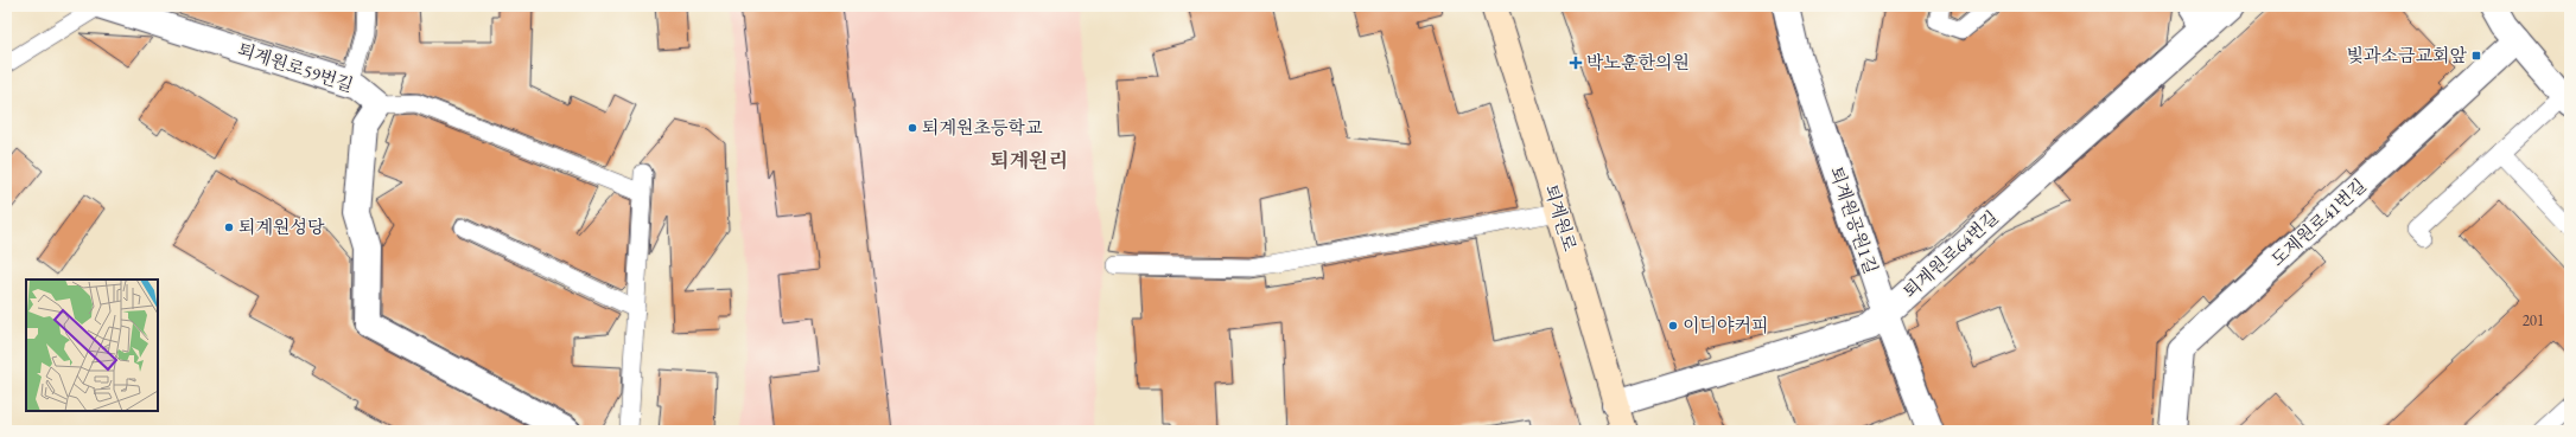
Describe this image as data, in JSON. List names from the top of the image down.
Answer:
{
  "streets": {
    "street": [
      "퇴계원로59번길",
      "퇴계원로",
      "퇴계원공원1길",
      "도제원로41번길",
      "퇴계원로64번길"
    ]
  },
  "crossings": [
    ["퇴계원로", "퇴계원로64번길"],
    ["퇴계원공원1길", "퇴계원로64번길"]
  ],
  "districts": ["퇴계원리"],
  "places": {
    "transit": ["빛과소금교회앞"],
    "health": ["박노훈한의원"],
    "other": ["퇴계원초등학교", "퇴계원성당", "이디야커피"]
  },
  "house_numbers": ["201"]
}
